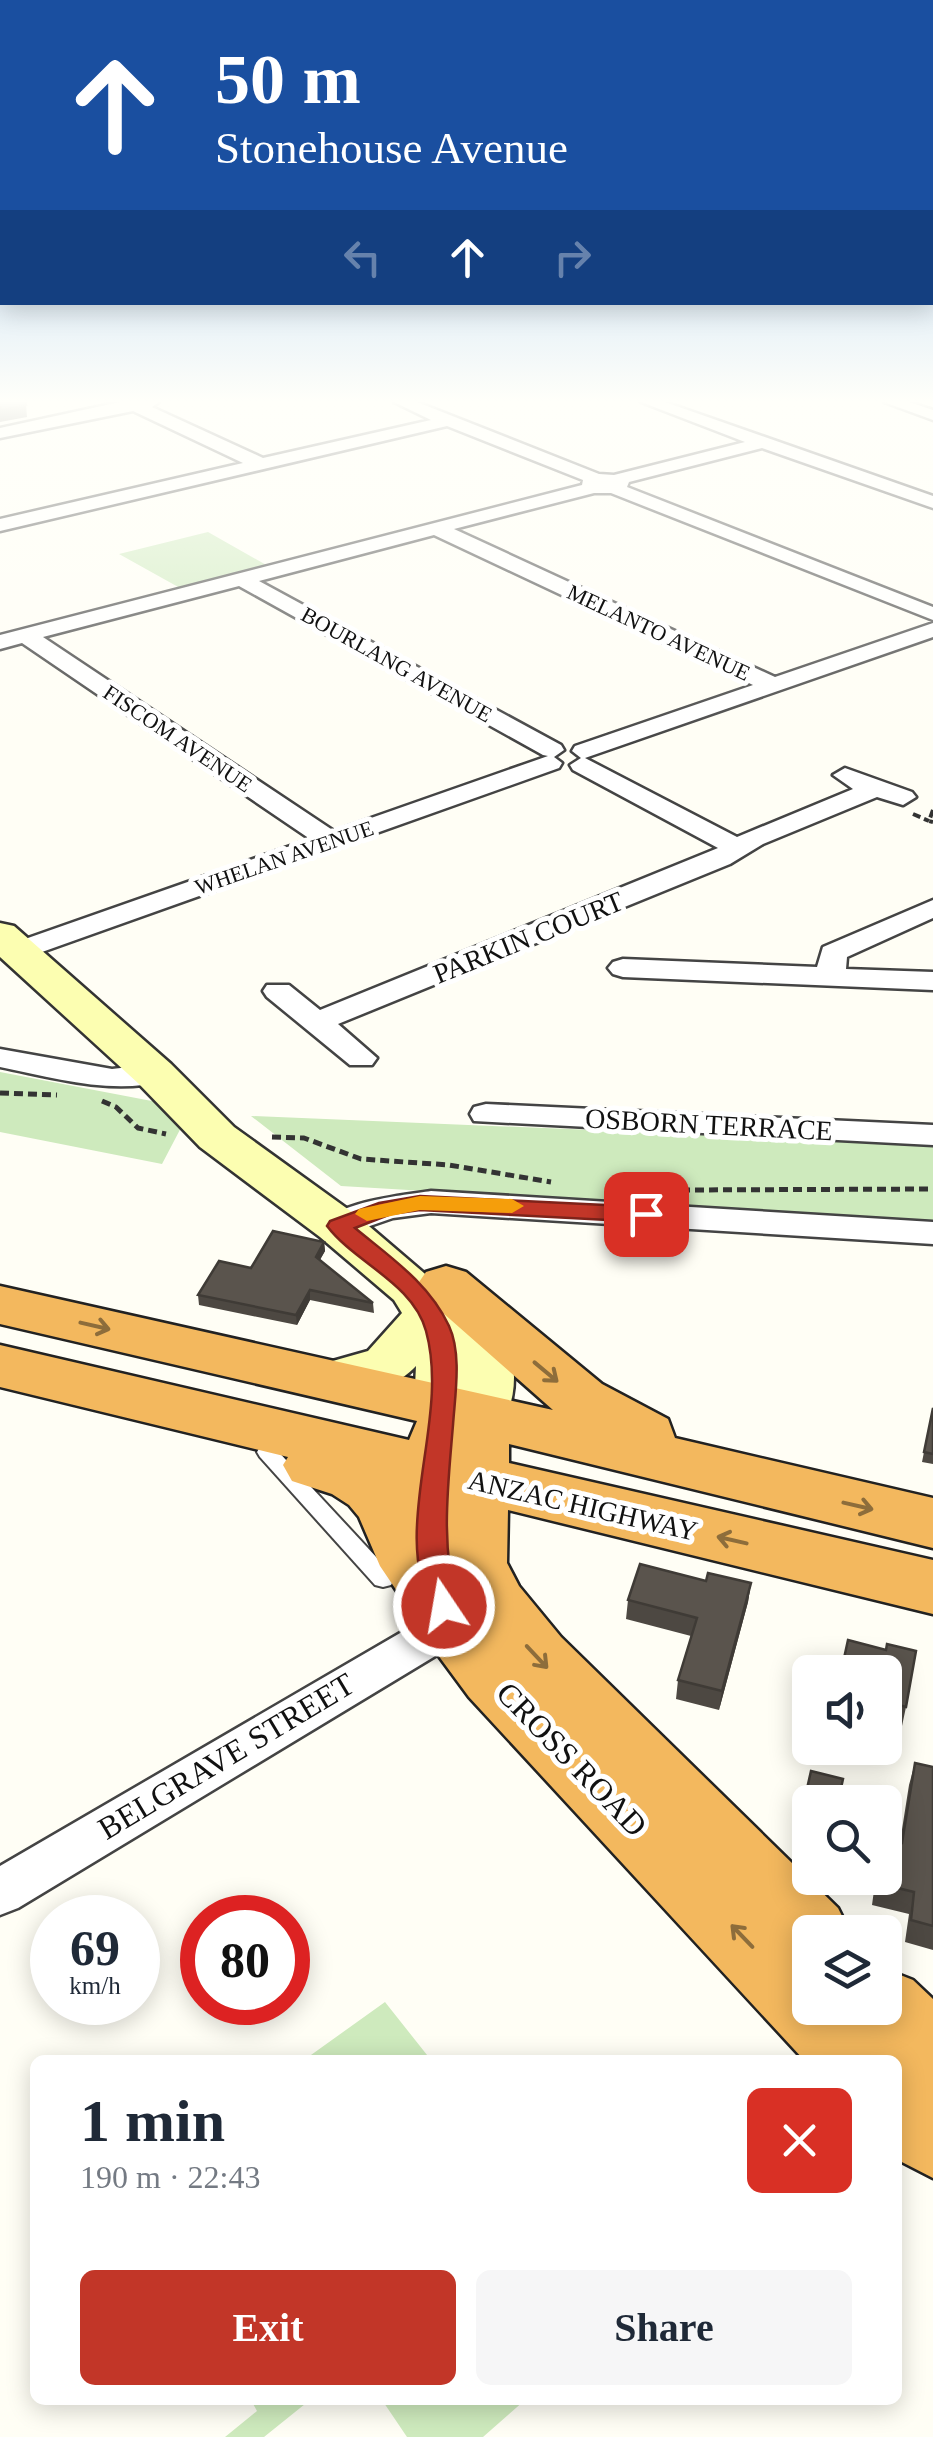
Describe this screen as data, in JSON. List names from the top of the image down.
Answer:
{
  "streets": {
    "highway": ["ANZAC HIGHWAY", "CROSS ROAD"],
    "street": [
      "MELANTO AVENUE",
      "BOURLANG AVENUE",
      "FISCOM AVENUE",
      "WHELAN AVENUE",
      "PARKIN COURT",
      "OSBORN TERRACE",
      "BELGRAVE STREET"
    ]
  },
  "crossings": [
    ["BOURLANG AVENUE", "WHELAN AVENUE"],
    ["FISCOM AVENUE", "WHELAN AVENUE"],
    ["ANZAC HIGHWAY", "CROSS ROAD"],
    ["BELGRAVE STREET", "CROSS ROAD"]
  ],
  "page": {
    "turn": ["50 m", "Stonehouse Avenue"],
    "speed": "69 km/h",
    "limit": "80",
    "heading": ["1 min", "190 m · 22:43"],
    "buttons": ["Exit", "Share"]
  }
}
